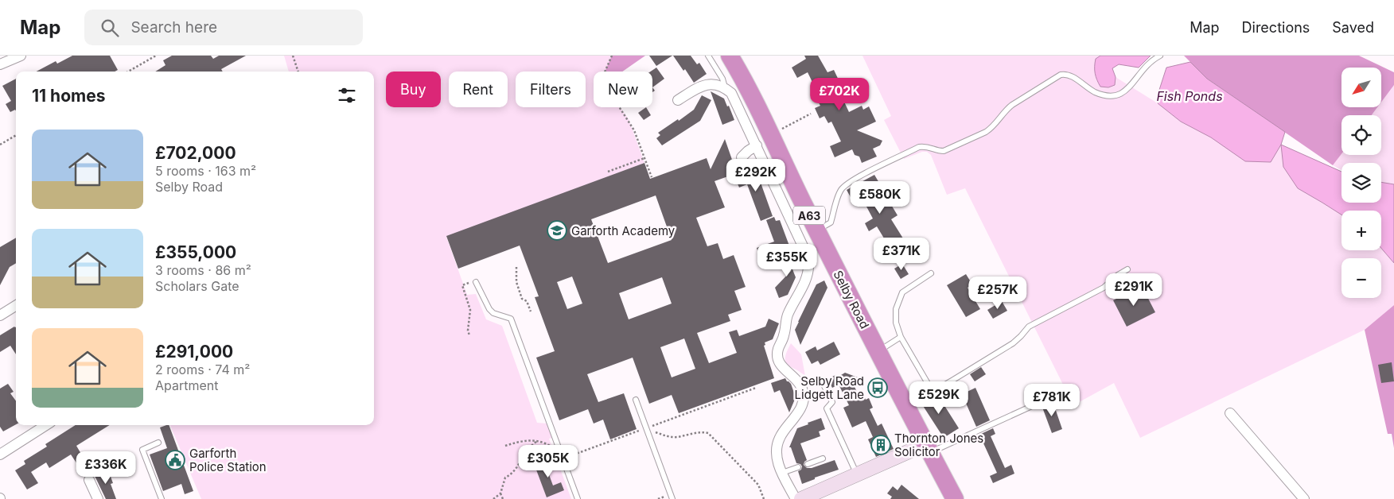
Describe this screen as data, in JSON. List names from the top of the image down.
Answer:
{
  "streets": {
    "highway": ["A63", "Selby Road"]
  },
  "water": ["Fish Ponds"],
  "places": {
    "school or university": ["Garforth Academy"],
    "bus stop": ["Selby Road Lidgett Lane"],
    "building": ["Thornton Jones Solicitor"],
    "public building": ["Garforth Police Station"]
  },
  "north": "bottom left",
  "page": {
    "header": "Map",
    "search": "Search here",
    "nav": ["Map", "Directions", "Saved"],
    "map_buttons": ["+", "−"],
    "chip": [
      "Buy",
      "Rent",
      "Filters",
      "New"
    ],
    "heading": "11 homes",
    "price": [
      "£702K",
      "£292K",
      "£580K",
      "£371K",
      "£355K",
      "£291K",
      "£257K",
      "£529K",
      "£781K",
      "£305K",
      "£336K"
    ],
    "list": [
      {
        "name": "£702,000",
        "note": "5 rooms · 163 m² · Selby Road"
      },
      {
        "name": "£355,000",
        "note": "3 rooms · 86 m² · Scholars Gate"
      },
      {
        "name": "£291,000",
        "note": "2 rooms · 74 m² · Apartment"
      }
    ]
  }
}
